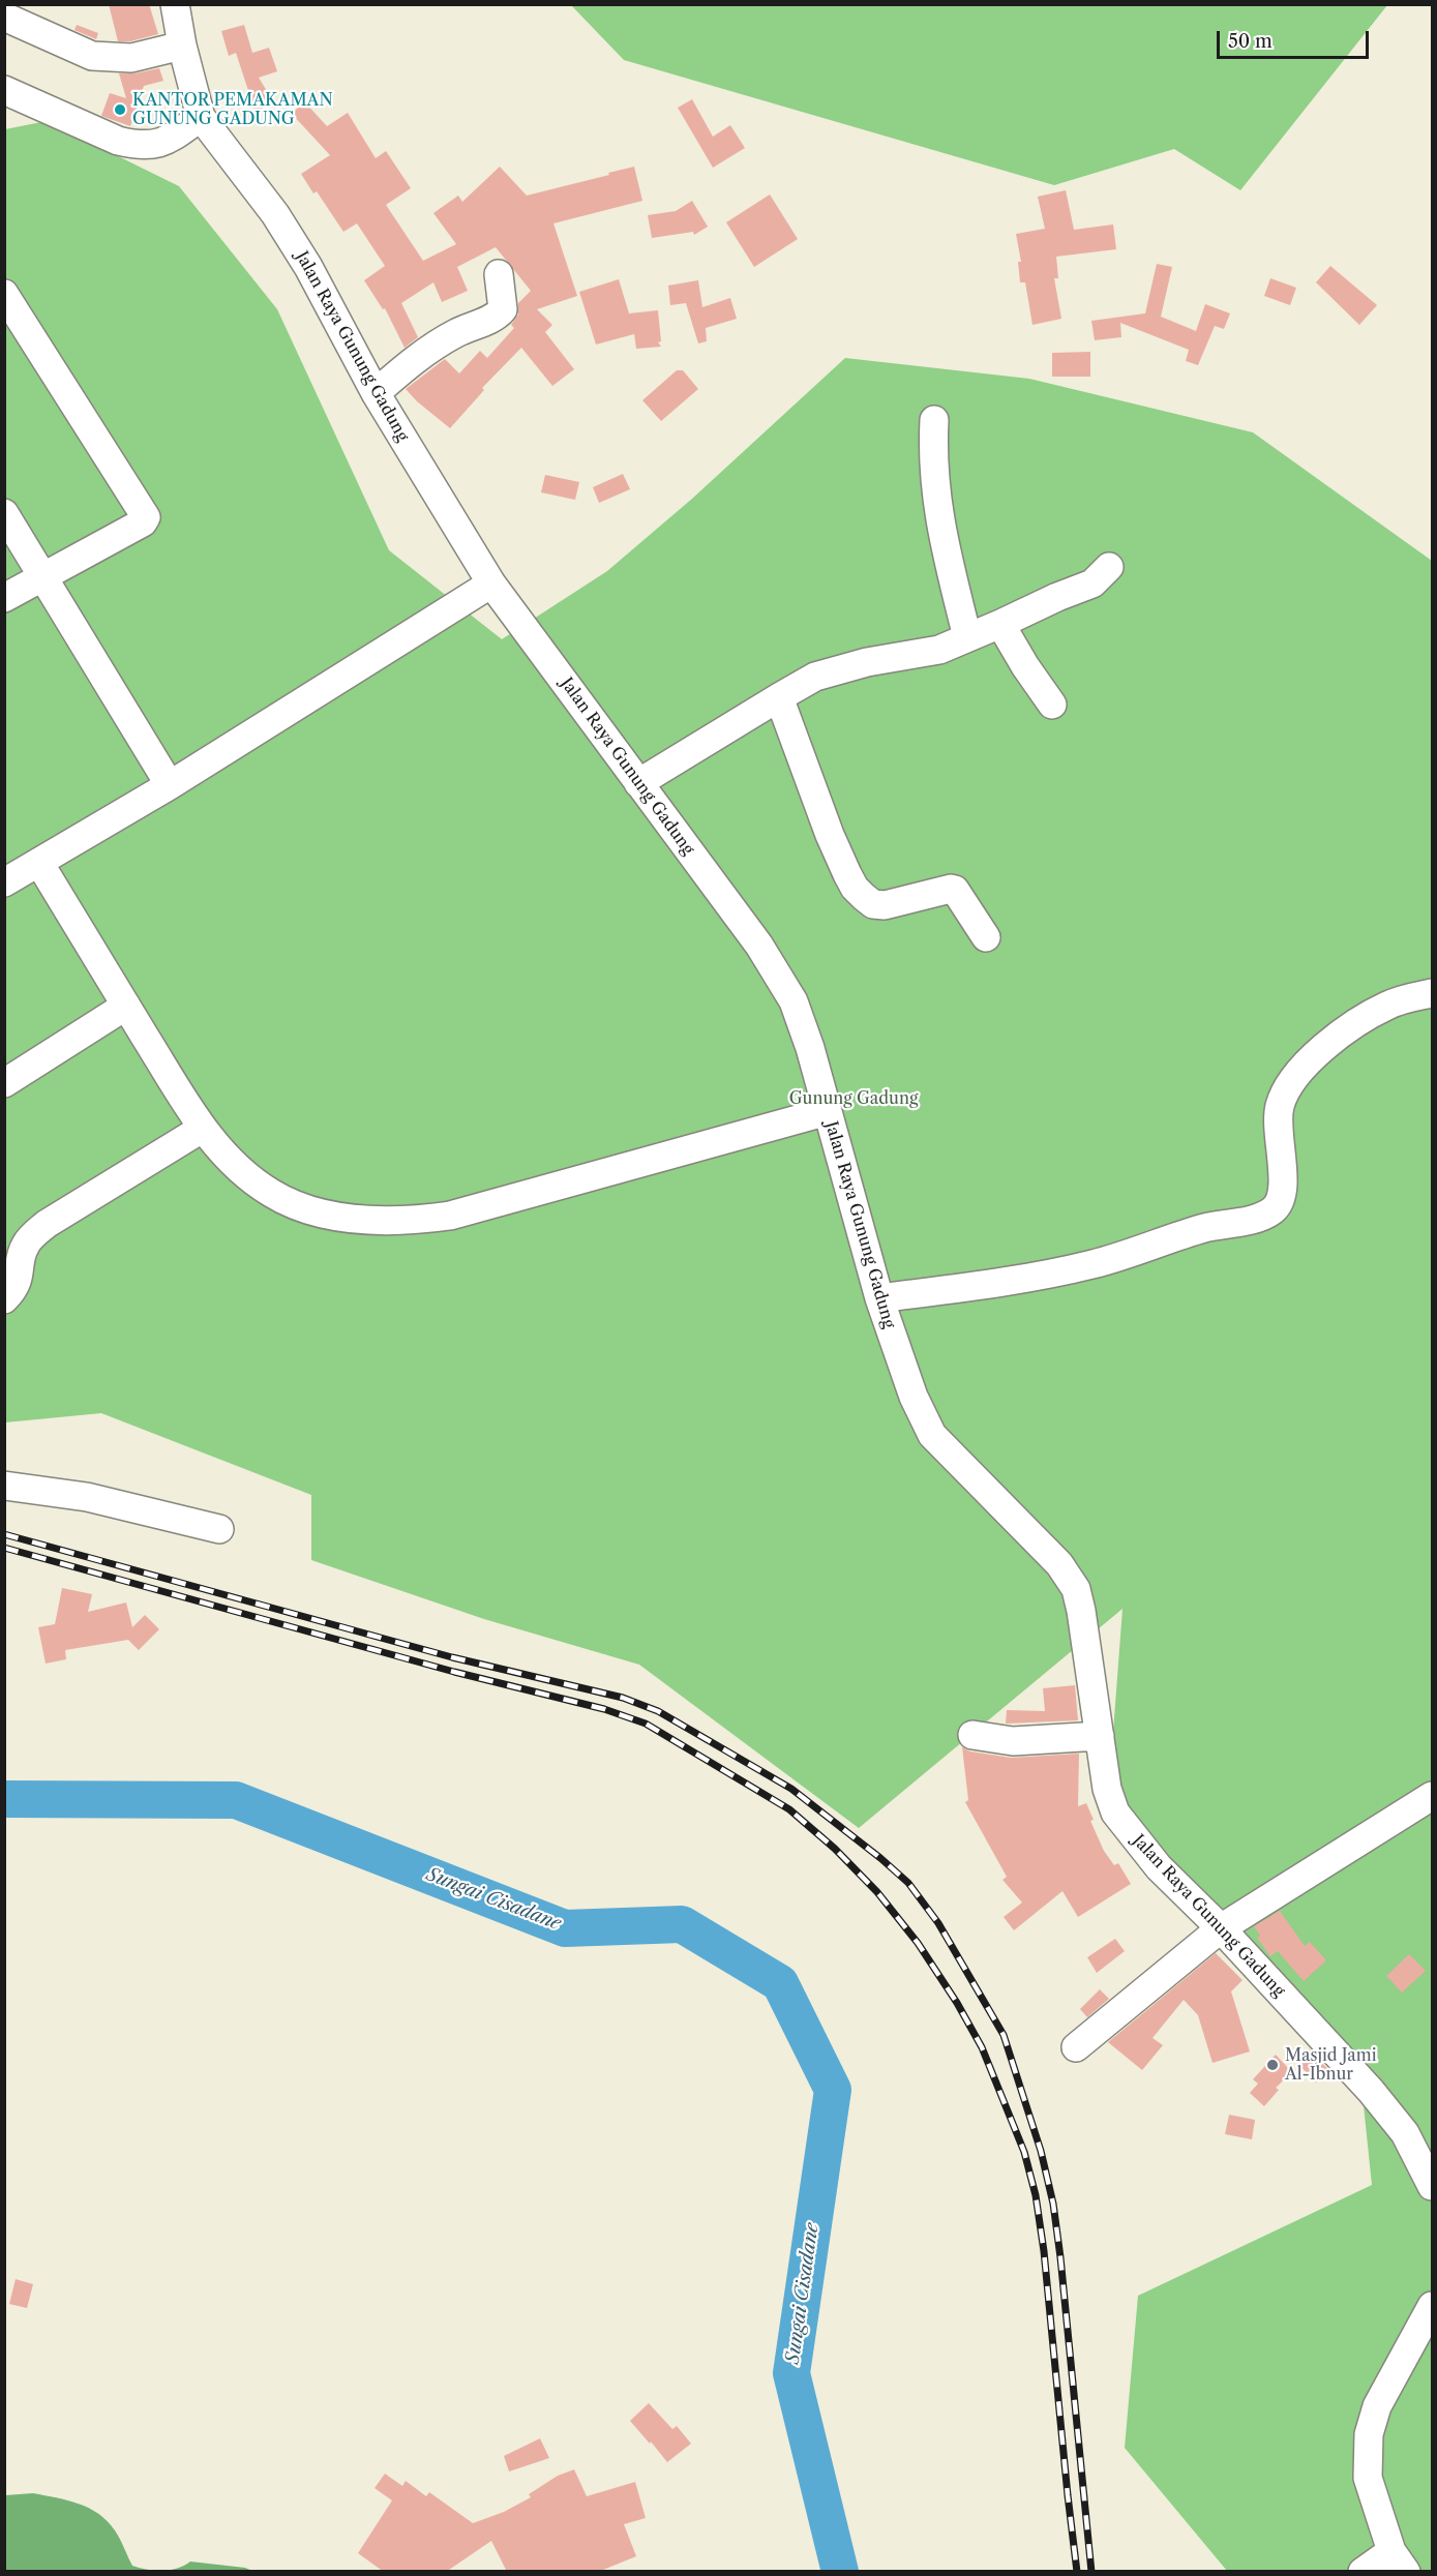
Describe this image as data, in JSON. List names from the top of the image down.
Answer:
{
  "streets": {
    "street": ["Jalan Raya Gunung Gadung"]
  },
  "water": ["Sungai Cisadane"],
  "parks": ["Gunung Gadung"],
  "places": ["KANTOR PEMAKAMAN GUNUNG GADUNG", "Masjid Jami Al-Ibnur"],
  "scale_bar": "50 m"
}
